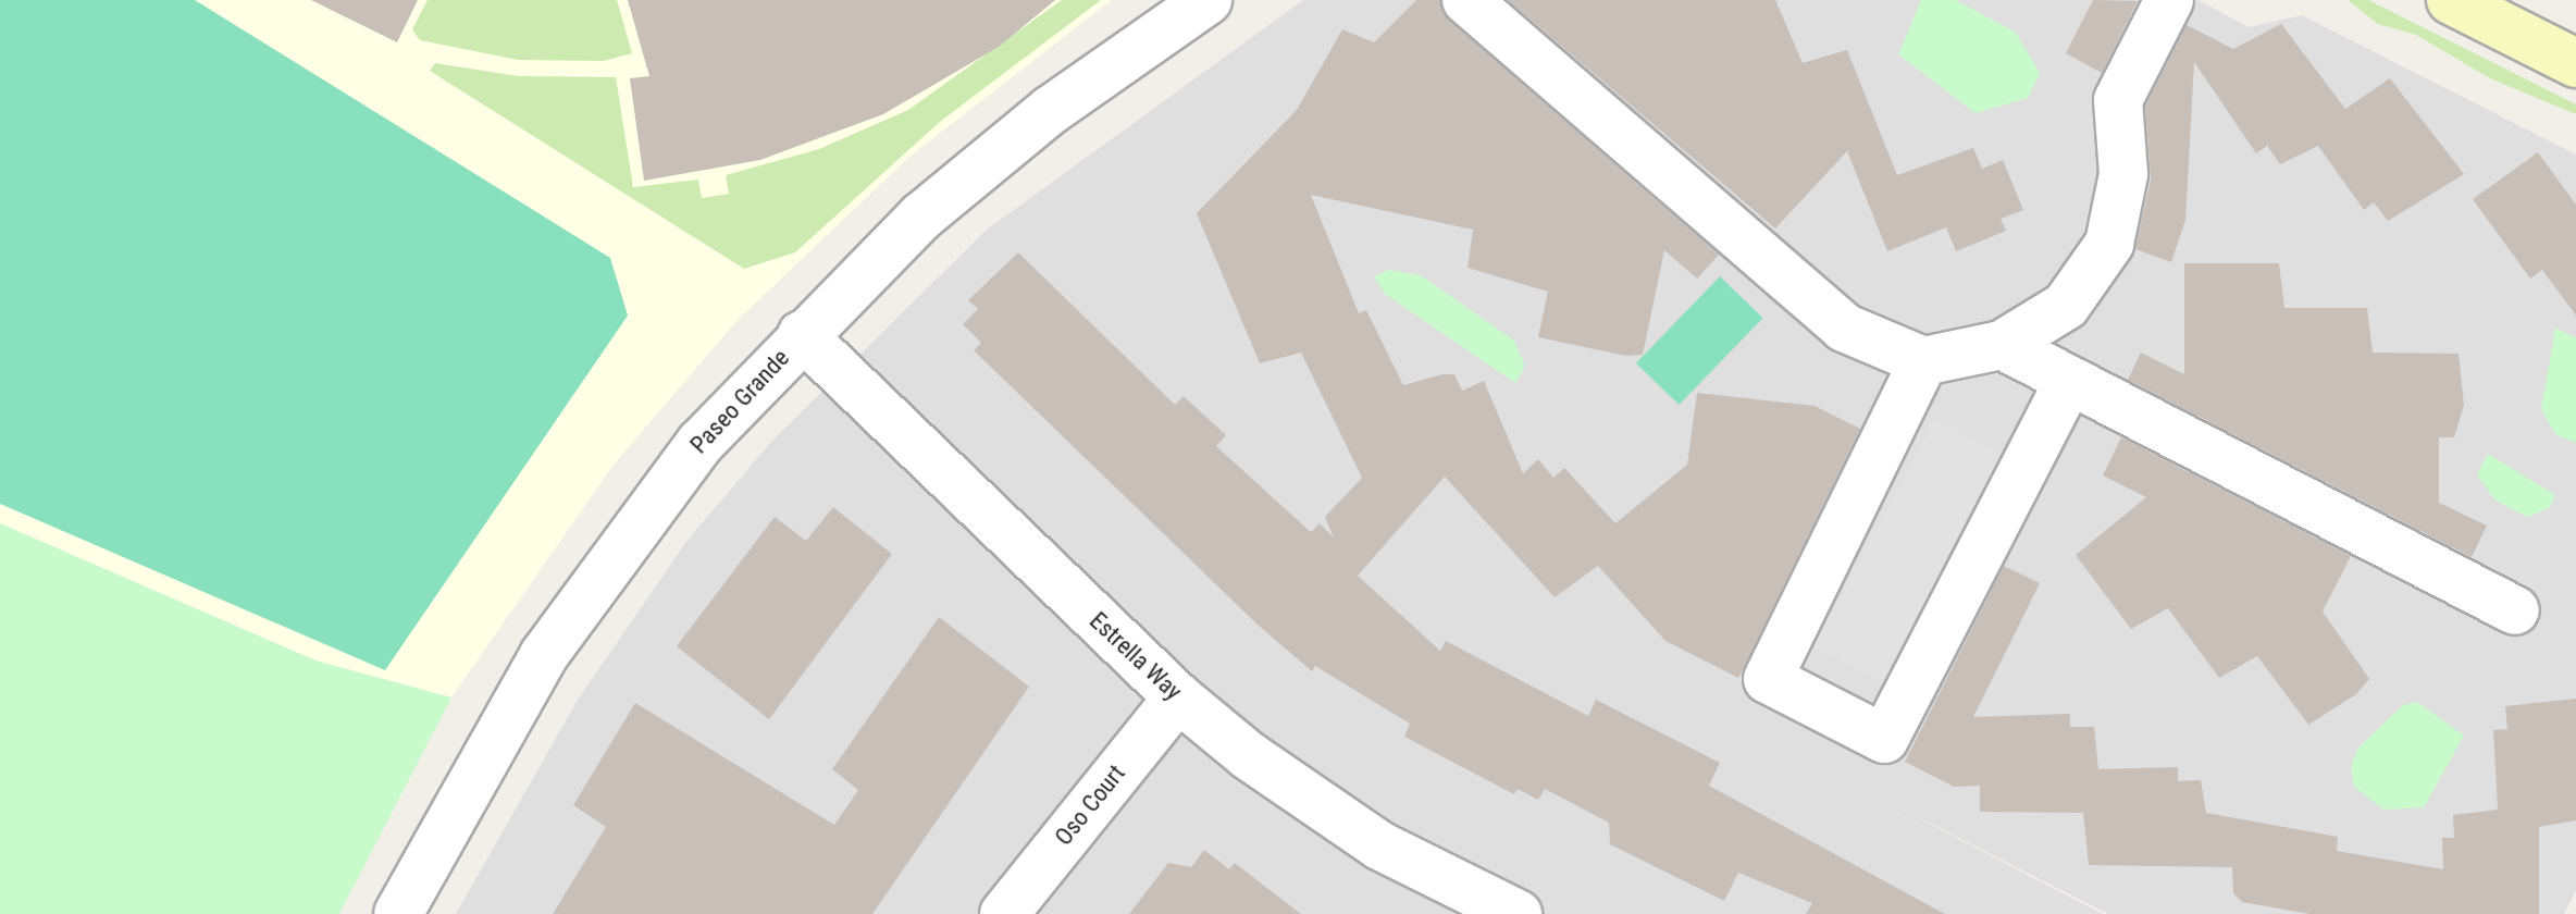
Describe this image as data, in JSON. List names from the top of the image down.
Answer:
{
  "streets": {
    "street": ["Paseo Grande", "Estrella Way", "Oso Court"]
  },
  "crossings": [
    ["Paseo Grande", "Estrella Way"],
    ["Estrella Way", "Oso Court"]
  ]
}
